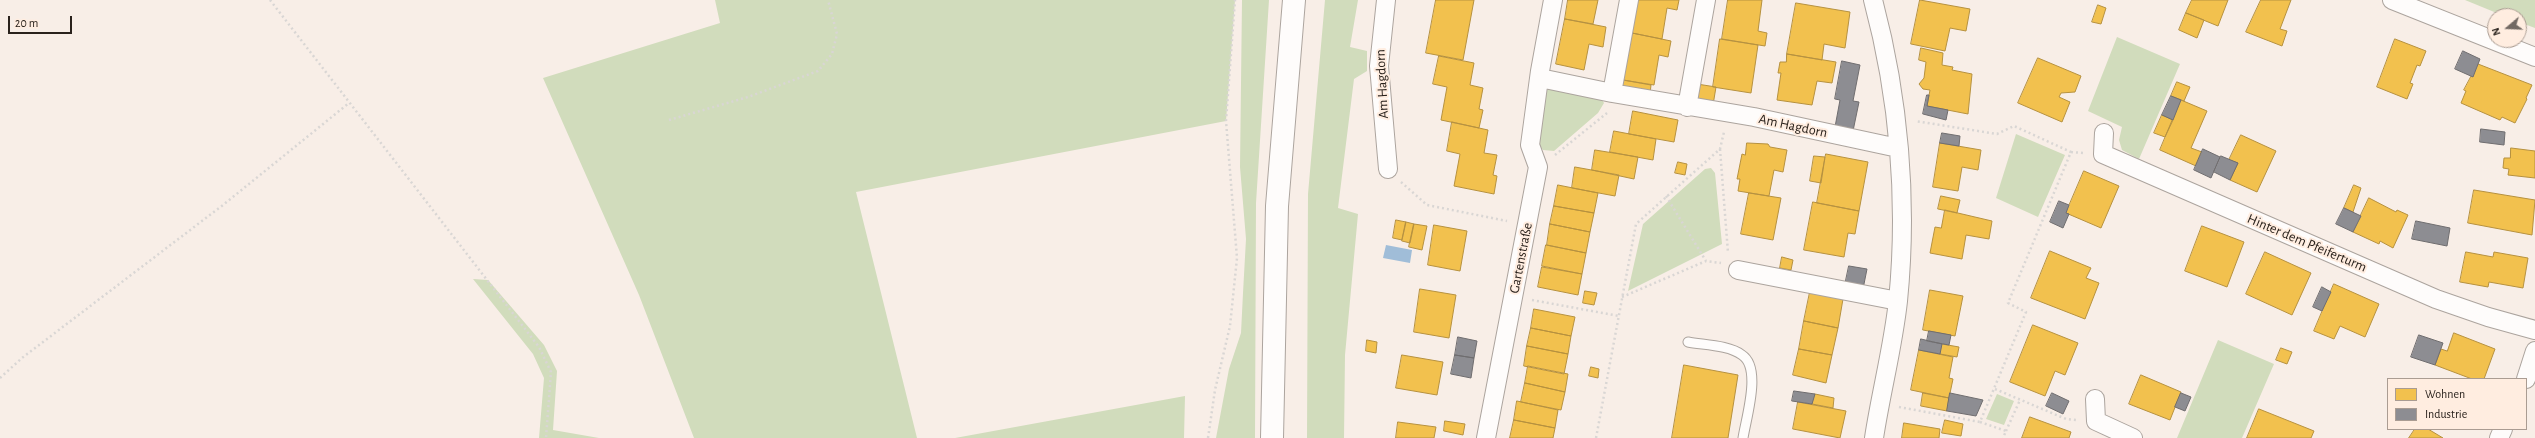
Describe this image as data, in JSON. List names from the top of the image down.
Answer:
{
  "streets": {
    "street": ["Am Hagdorn", "Hinter dem Pfeiferturm", "Gartenstraße"]
  },
  "legend": ["Wohnen", "Industrie"],
  "scale_bar": "20 m",
  "north": "left"
}
